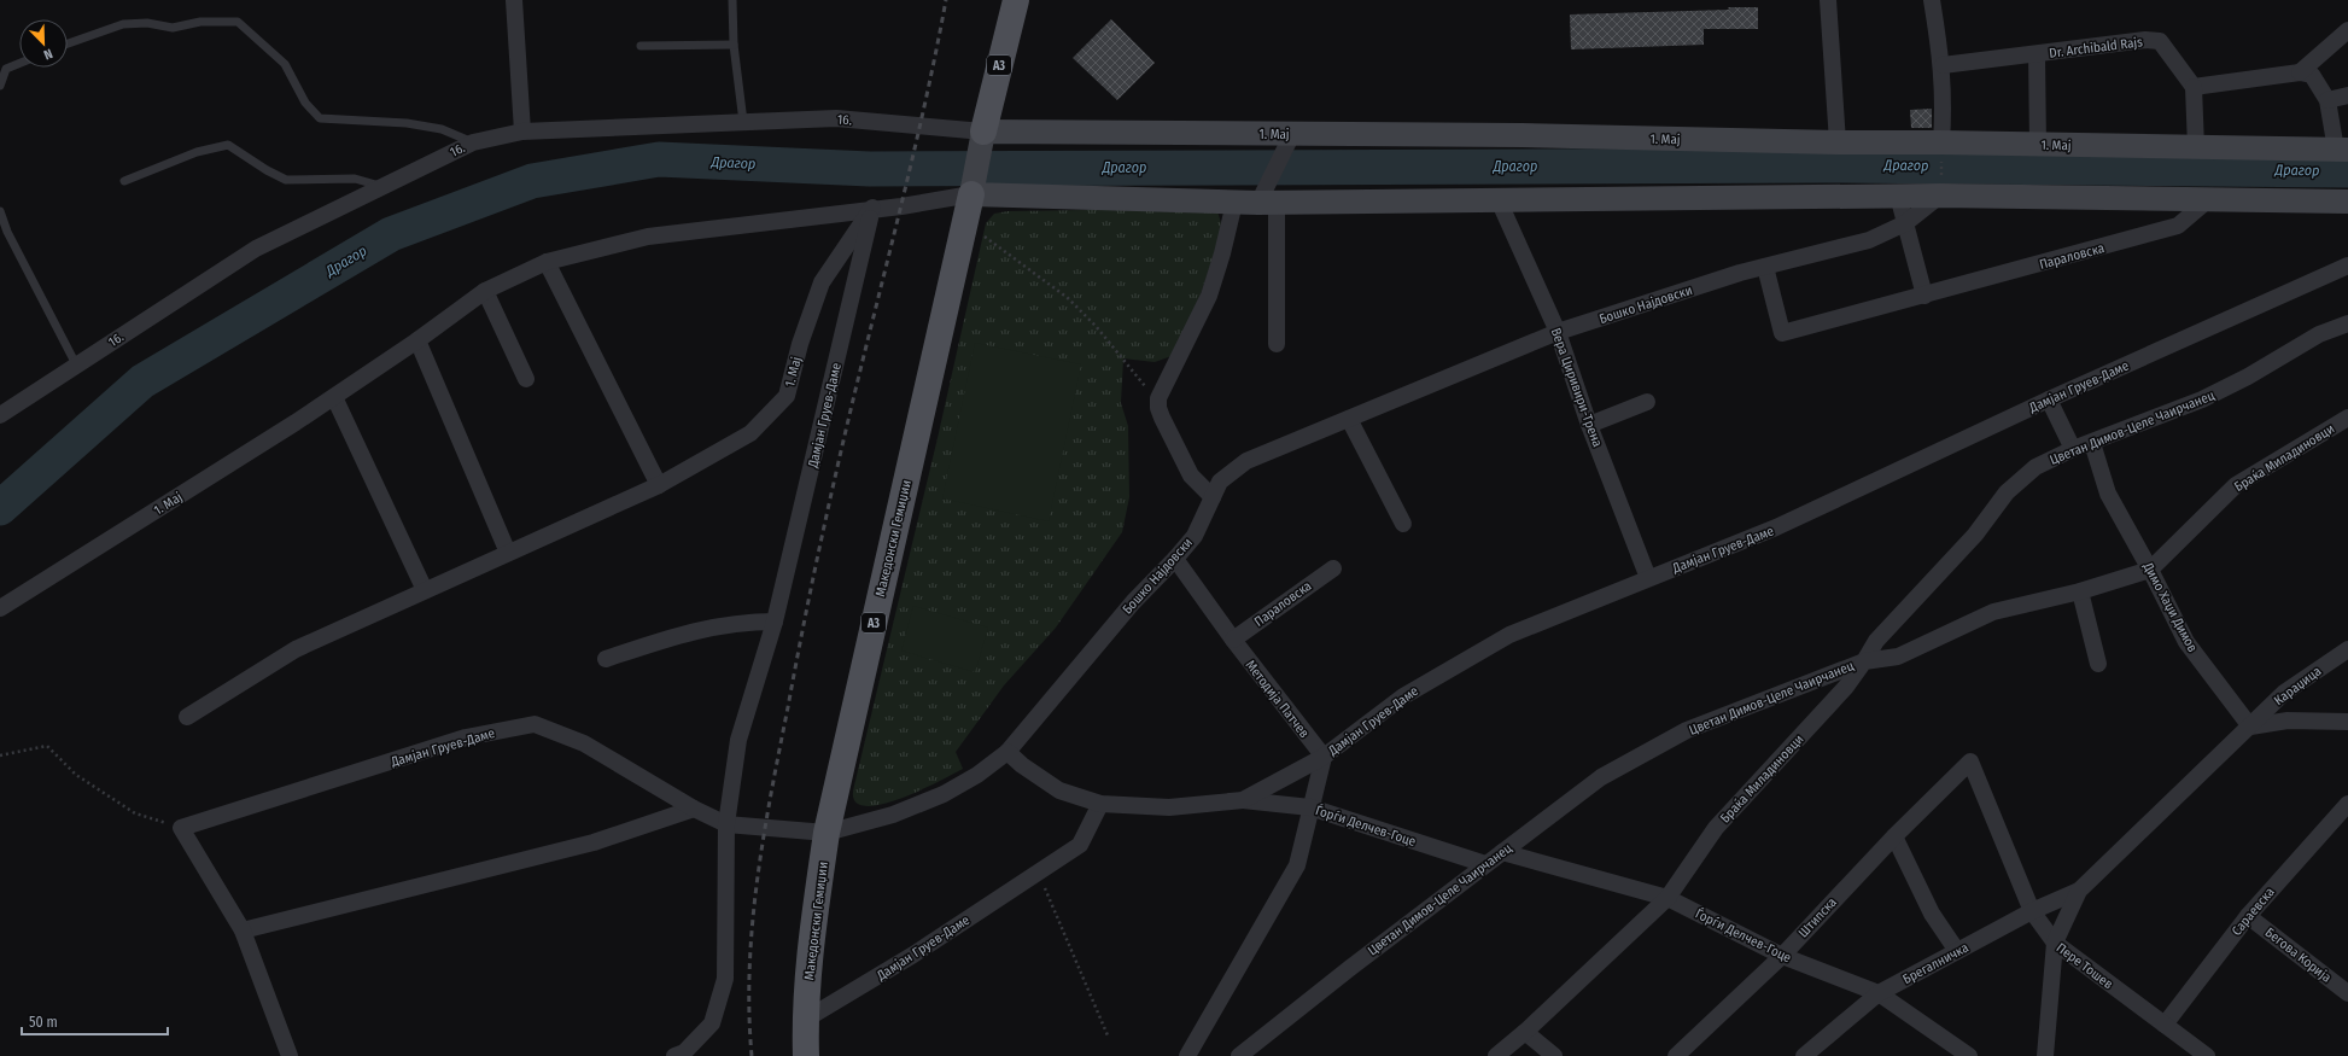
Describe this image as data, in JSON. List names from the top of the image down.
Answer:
{
  "streets": {
    "main road": ["A3", "Македонски Гемиџии"],
    "street": [
      "Dr. Archibald Rajs",
      "16.",
      "1. Мај",
      "Параловска",
      "Бошко Најдовски",
      "Дамјан Груев-Даме",
      "Вера Циривири-Трена",
      "Цветан Димов-Целе Чаирчанец",
      "Браќа Миладиновци",
      "Димо Хаџи Димов",
      "Караџица",
      "Методија Патчев",
      "Ѓорѓи Делчев-Гоце",
      "Сараевска",
      "Штипска",
      "Бегова Корија",
      "Брегалничка",
      "Пере Тошев"
    ]
  },
  "crossings": [
    ["A3", "16."],
    ["A3", "1. Мај"],
    ["A3", "Македонски Гемиџии"],
    ["16.", "1. Мај"],
    ["1. Мај", "Параловска"],
    ["1. Мај", "Бошко Најдовски"],
    ["1. Мај", "Дамјан Груев-Даме"],
    ["1. Мај", "Вера Циривири-Трена"],
    ["1. Мај", "Македонски Гемиџии"],
    ["Параловска", "Бошко Најдовски"],
    ["Параловска", "Методија Патчев"],
    ["Бошко Најдовски", "Дамјан Груев-Даме"],
    ["Бошко Најдовски", "Вера Циривири-Трена"],
    ["Бошко Најдовски", "Методија Патчев"],
    ["Дамјан Груев-Даме", "Вера Циривири-Трена"],
    ["Дамјан Груев-Даме", "Македонски Гемиџии"],
    ["Дамјан Груев-Даме", "Методија Патчев"],
    ["Дамјан Груев-Даме", "Ѓорѓи Делчев-Гоце"],
    ["Цветан Димов-Целе Чаирчанец", "Браќа Миладиновци"],
    ["Цветан Димов-Целе Чаирчанец", "Димо Хаџи Димов"],
    ["Цветан Димов-Целе Чаирчанец", "Ѓорѓи Делчев-Гоце"],
    ["Браќа Миладиновци", "Димо Хаџи Димов"],
    ["Браќа Миладиновци", "Ѓорѓи Делчев-Гоце"],
    ["Димо Хаџи Димов", "Караџица"],
    ["Димо Хаџи Димов", "Брегалничка"],
    ["Караџица", "Брегалничка"],
    ["Ѓорѓи Делчев-Гоце", "Штипска"],
    ["Ѓорѓи Делчев-Гоце", "Брегалничка"],
    ["Сараевска", "Бегова Корија"],
    ["Сараевска", "Пере Тошев"],
    ["Штипска", "Пере Тошев"],
    ["Брегалничка", "Пере Тошев"]
  ],
  "water": ["Драгор"],
  "scale_bar": "50 m",
  "north": "bottom right"
}
